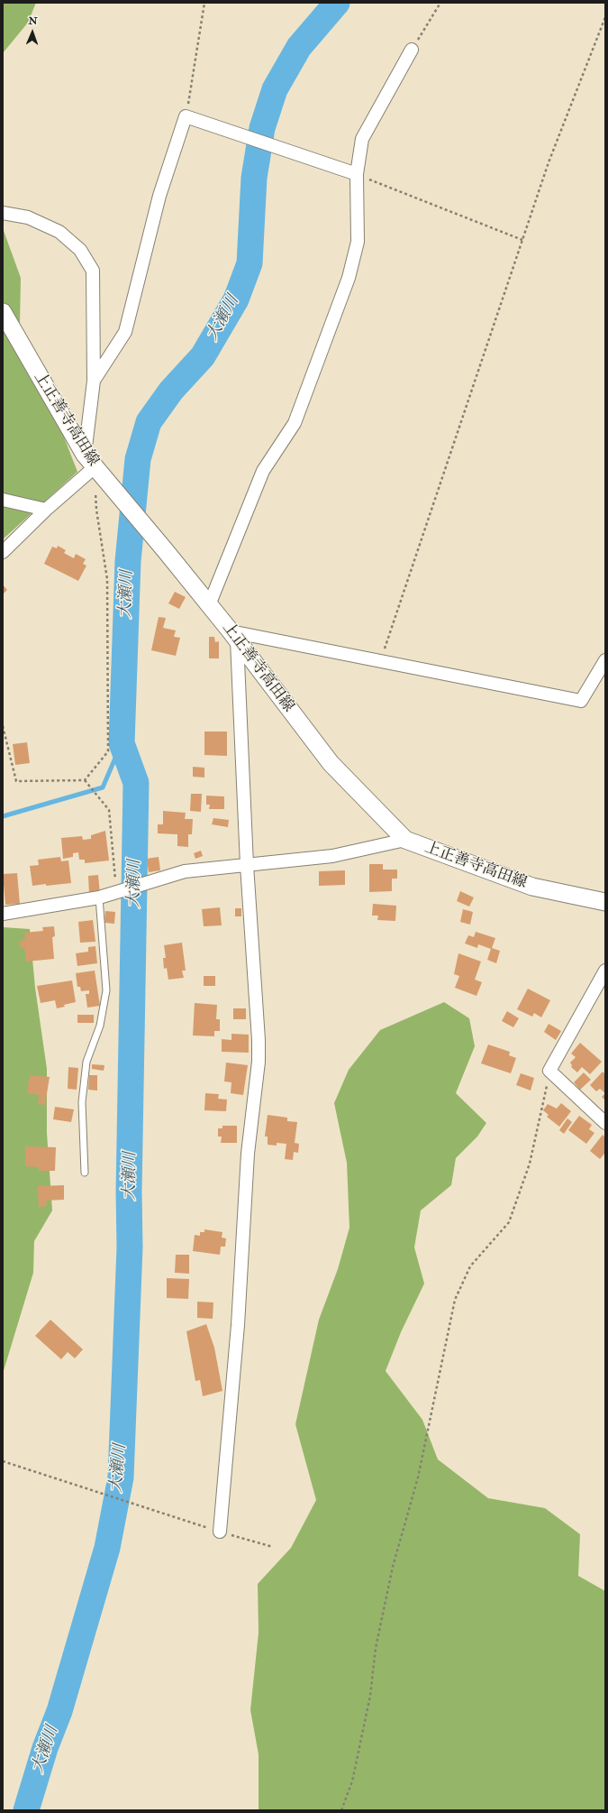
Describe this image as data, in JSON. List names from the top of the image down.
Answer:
{
  "streets": {
    "main road": ["上正善寺高田線"]
  },
  "water": ["大瀬川"],
  "north": "top"
}
